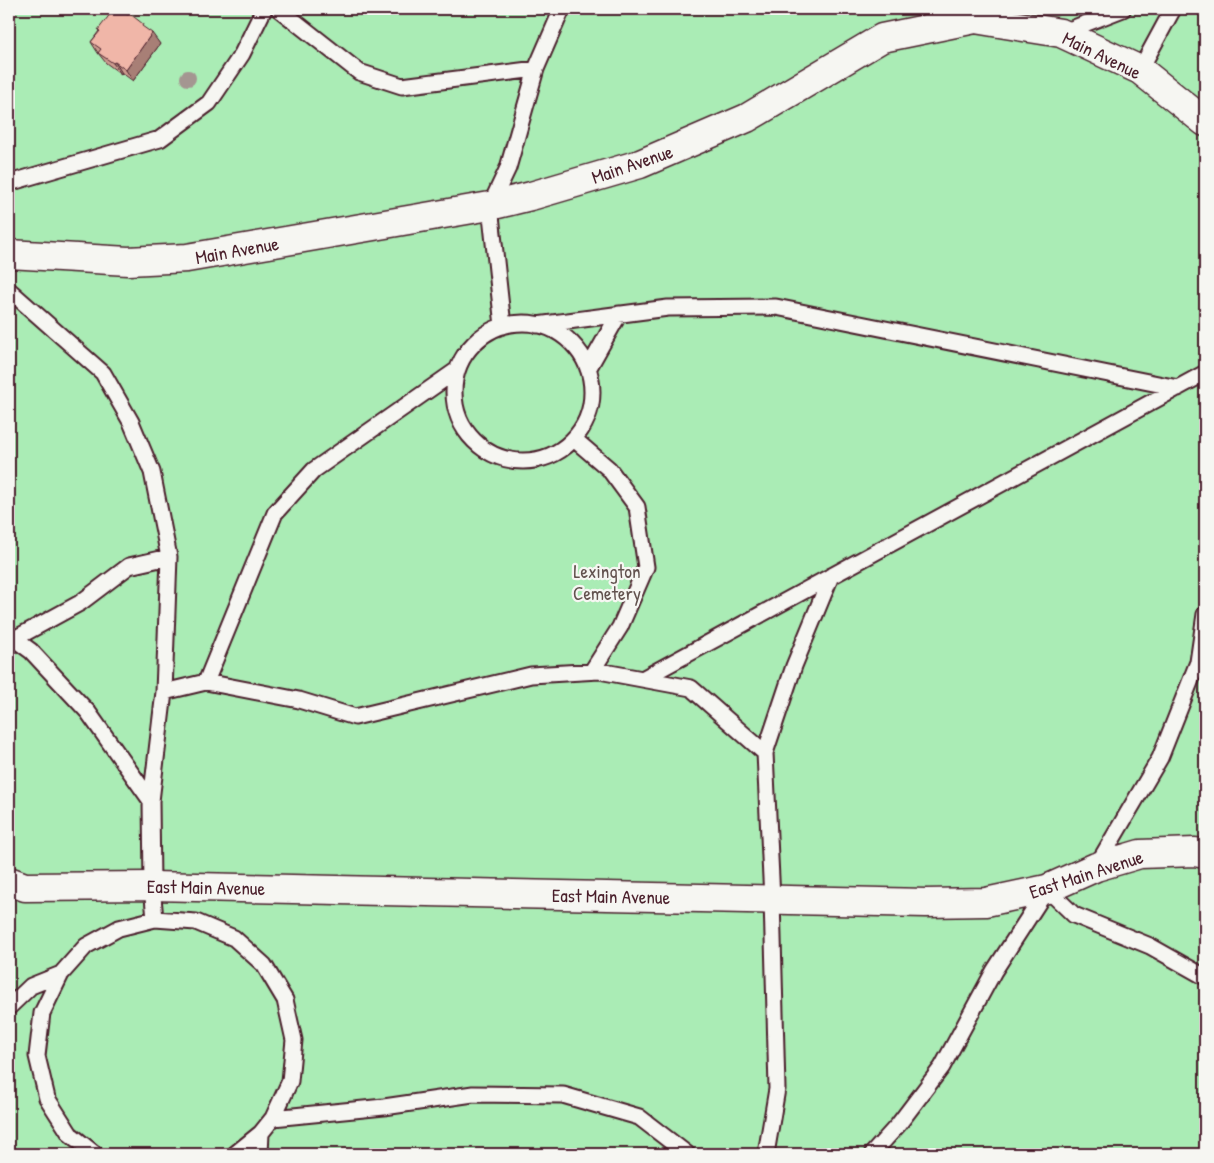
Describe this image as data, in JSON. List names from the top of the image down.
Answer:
{
  "streets": {
    "street": ["Main Avenue", "East Main Avenue"]
  },
  "parks": ["Lexington Cemetery"]
}
